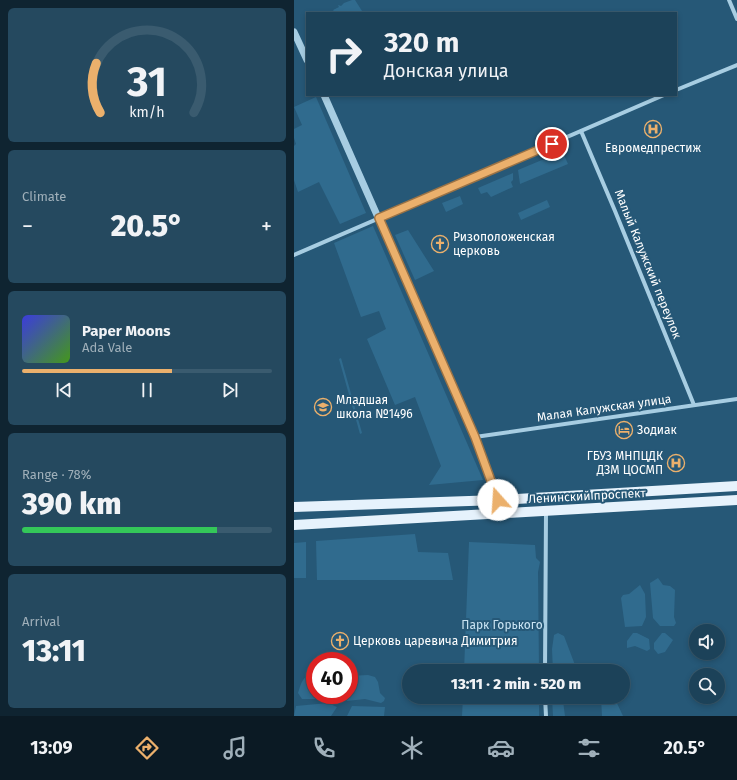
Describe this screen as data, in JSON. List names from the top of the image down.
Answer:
{
  "streets": {
    "main road": ["Ленинский проспект"],
    "street": ["Малый Калужский переулок", "Малая Калужская улица"]
  },
  "crossings": [
    ["Малый Калужский переулок", "Малая Калужская улица"]
  ],
  "parks": ["Парк Горького"],
  "places": {
    "hospital": ["Евромедпрестиж", "ГБУЗ МНПЦДК ДЗМ ЦОСМП"],
    "church": ["Ризоположенская церковь", "Церковь царевича Димитрия"],
    "school or university": ["Младшая школа №1496"],
    "hotel": ["Зодиак"]
  },
  "page": {
    "turn": ["320 m", "Донская улица"],
    "tile": [
      "Climate",
      ["Range · 78%", "390 km"],
      ["Arrival", "13:11"]
    ],
    "heat": ["−", "20.5°", "+"],
    "song": ["Paper Moons", "Ada Vale"],
    "limit": "40",
    "trip": "13:11 · 2 min · 520 m",
    "tabs": ["13:09", "20.5°"],
    "gauge": ["31", "km/h"]
  }
}
